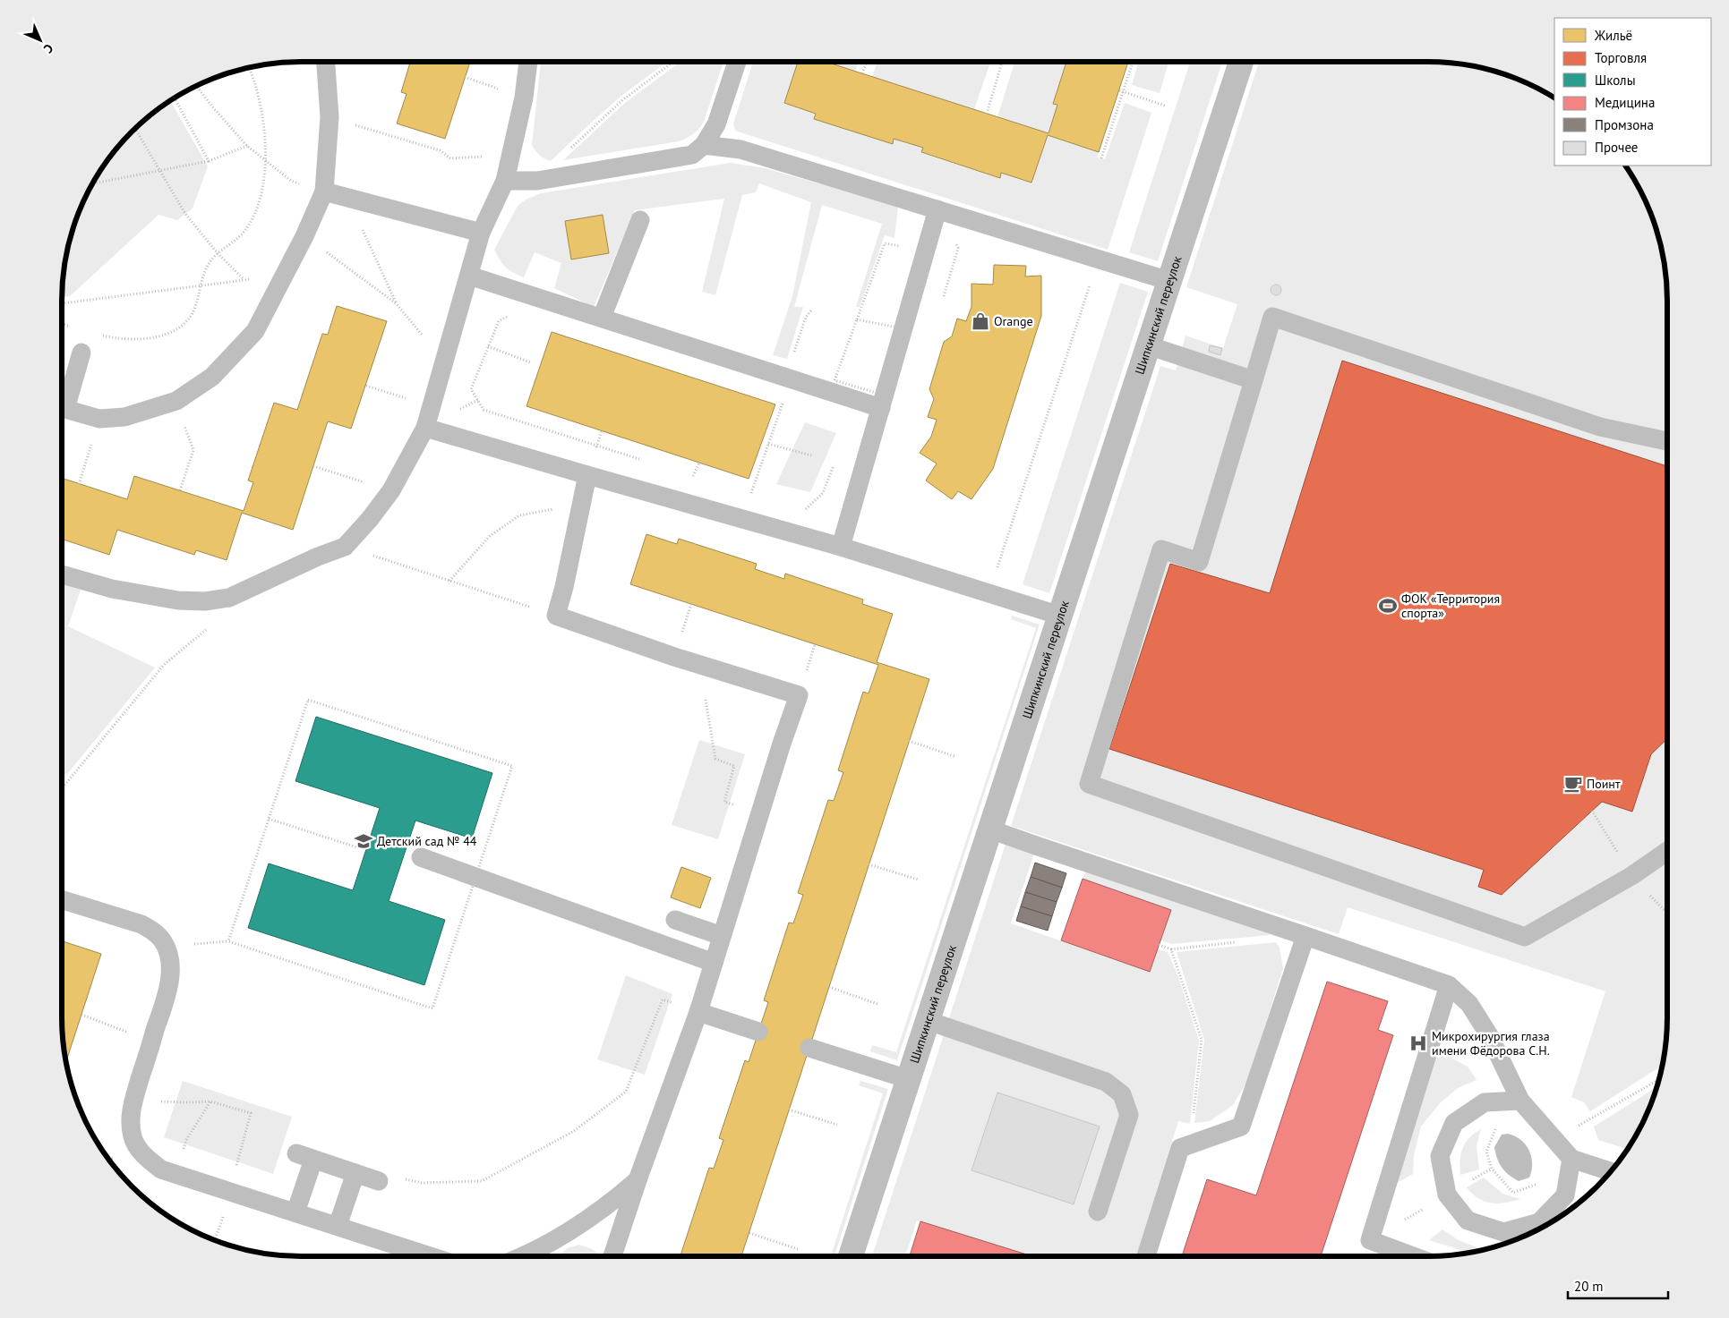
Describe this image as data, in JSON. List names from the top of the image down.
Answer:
{
  "streets": {
    "street": ["Шипкинский переулок"]
  },
  "places": {
    "shop": ["Orange"],
    "sports": ["ФОК «Территория спорта»"],
    "cafe": ["Поинт"],
    "school or university": ["Детский сад № 44"],
    "hospital": ["Микрохирургия глаза имени Фёдорова С.Н."]
  },
  "legend": [
    "Жильё",
    "Торговля",
    "Школы",
    "Медицина",
    "Промзона",
    "Прочее"
  ],
  "scale_bar": "20 m",
  "north": "bottom right"
}
